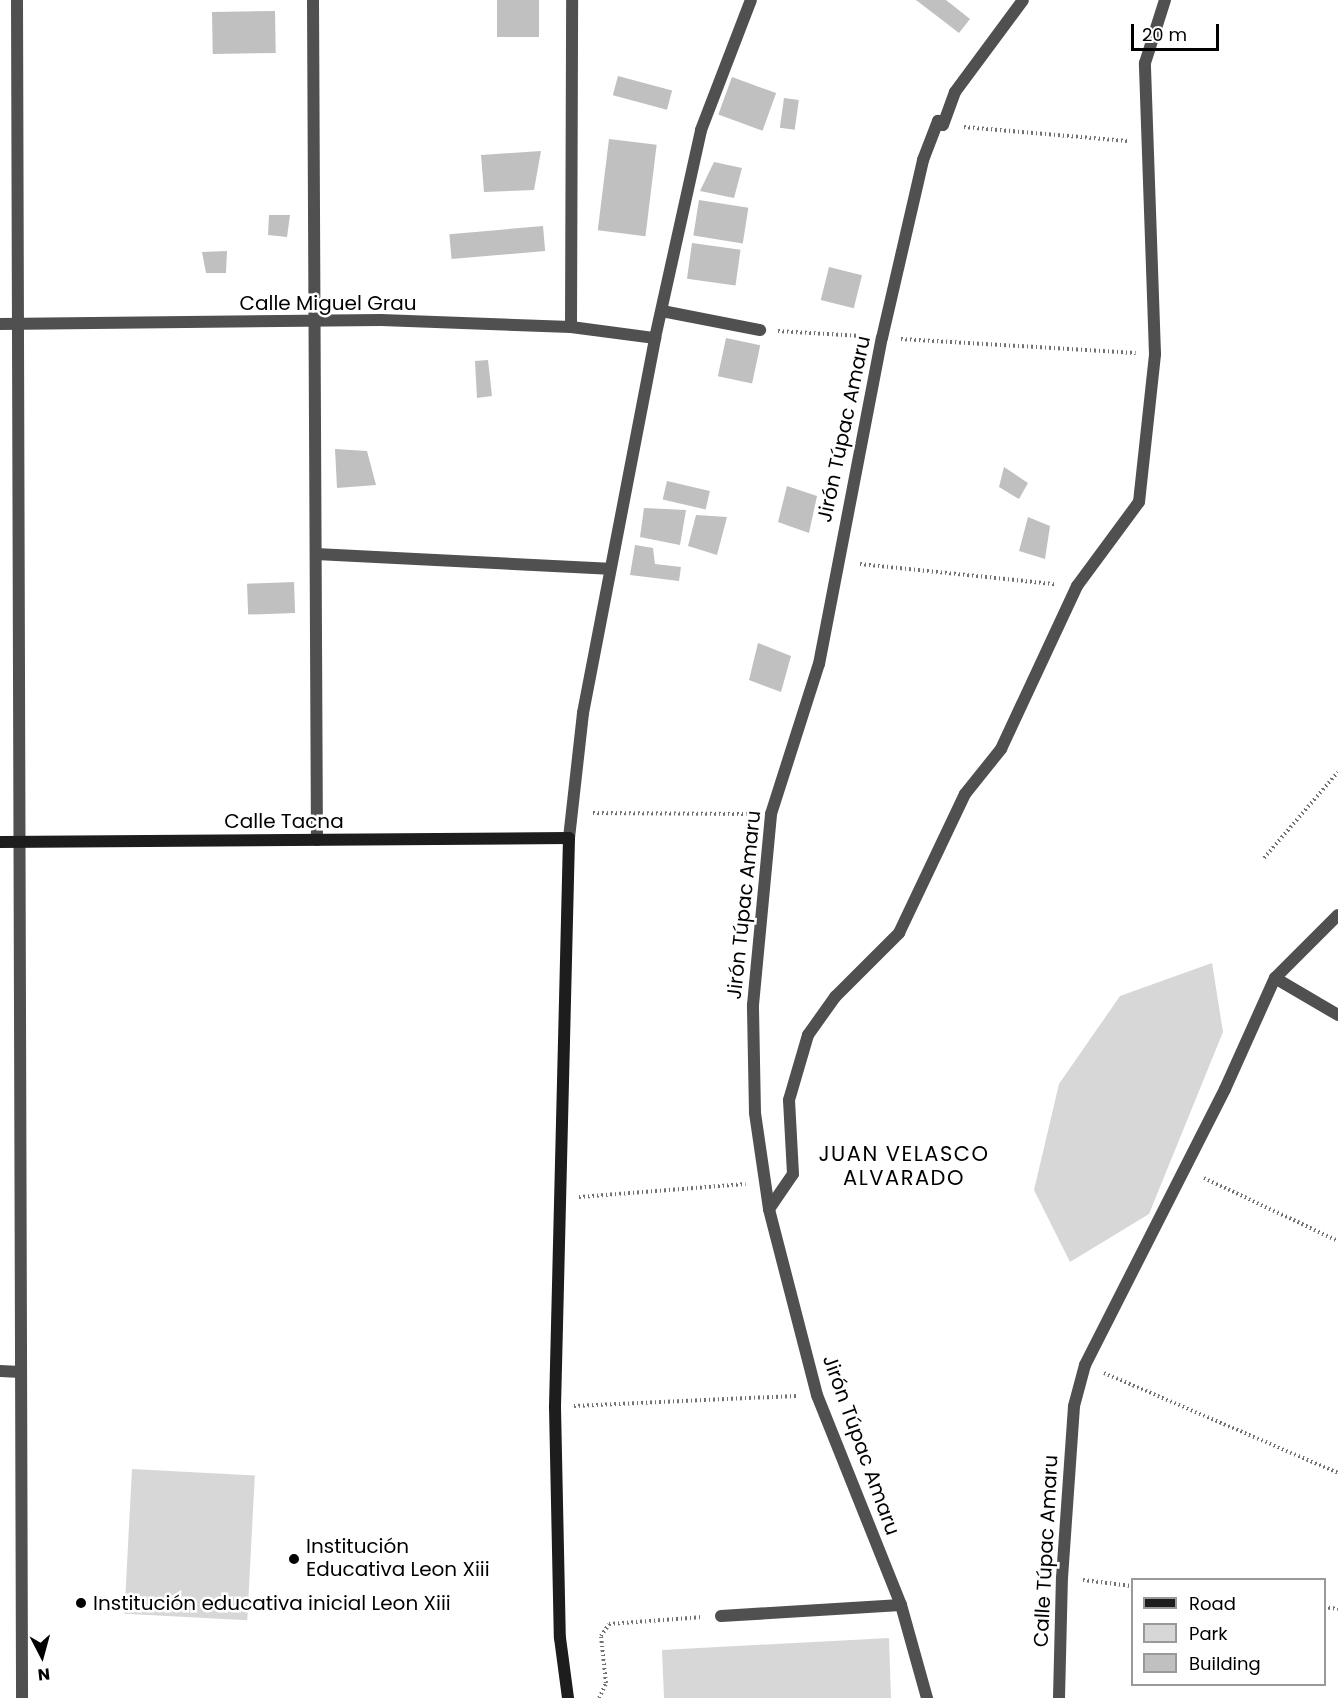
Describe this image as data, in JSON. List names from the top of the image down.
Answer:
{
  "streets": {
    "street": [
      "Calle Miguel Grau",
      "Jirón Túpac Amaru",
      "Calle Tacna",
      "Calle Túpac Amaru"
    ]
  },
  "districts": ["JUAN VELASCO ALVARADO"],
  "places": ["Institución Educativa Leon Xiii", "Institución educativa inicial Leon Xiii"],
  "legend": ["Road", "Park", "Building"],
  "scale_bar": "20 m",
  "north": "bottom"
}
